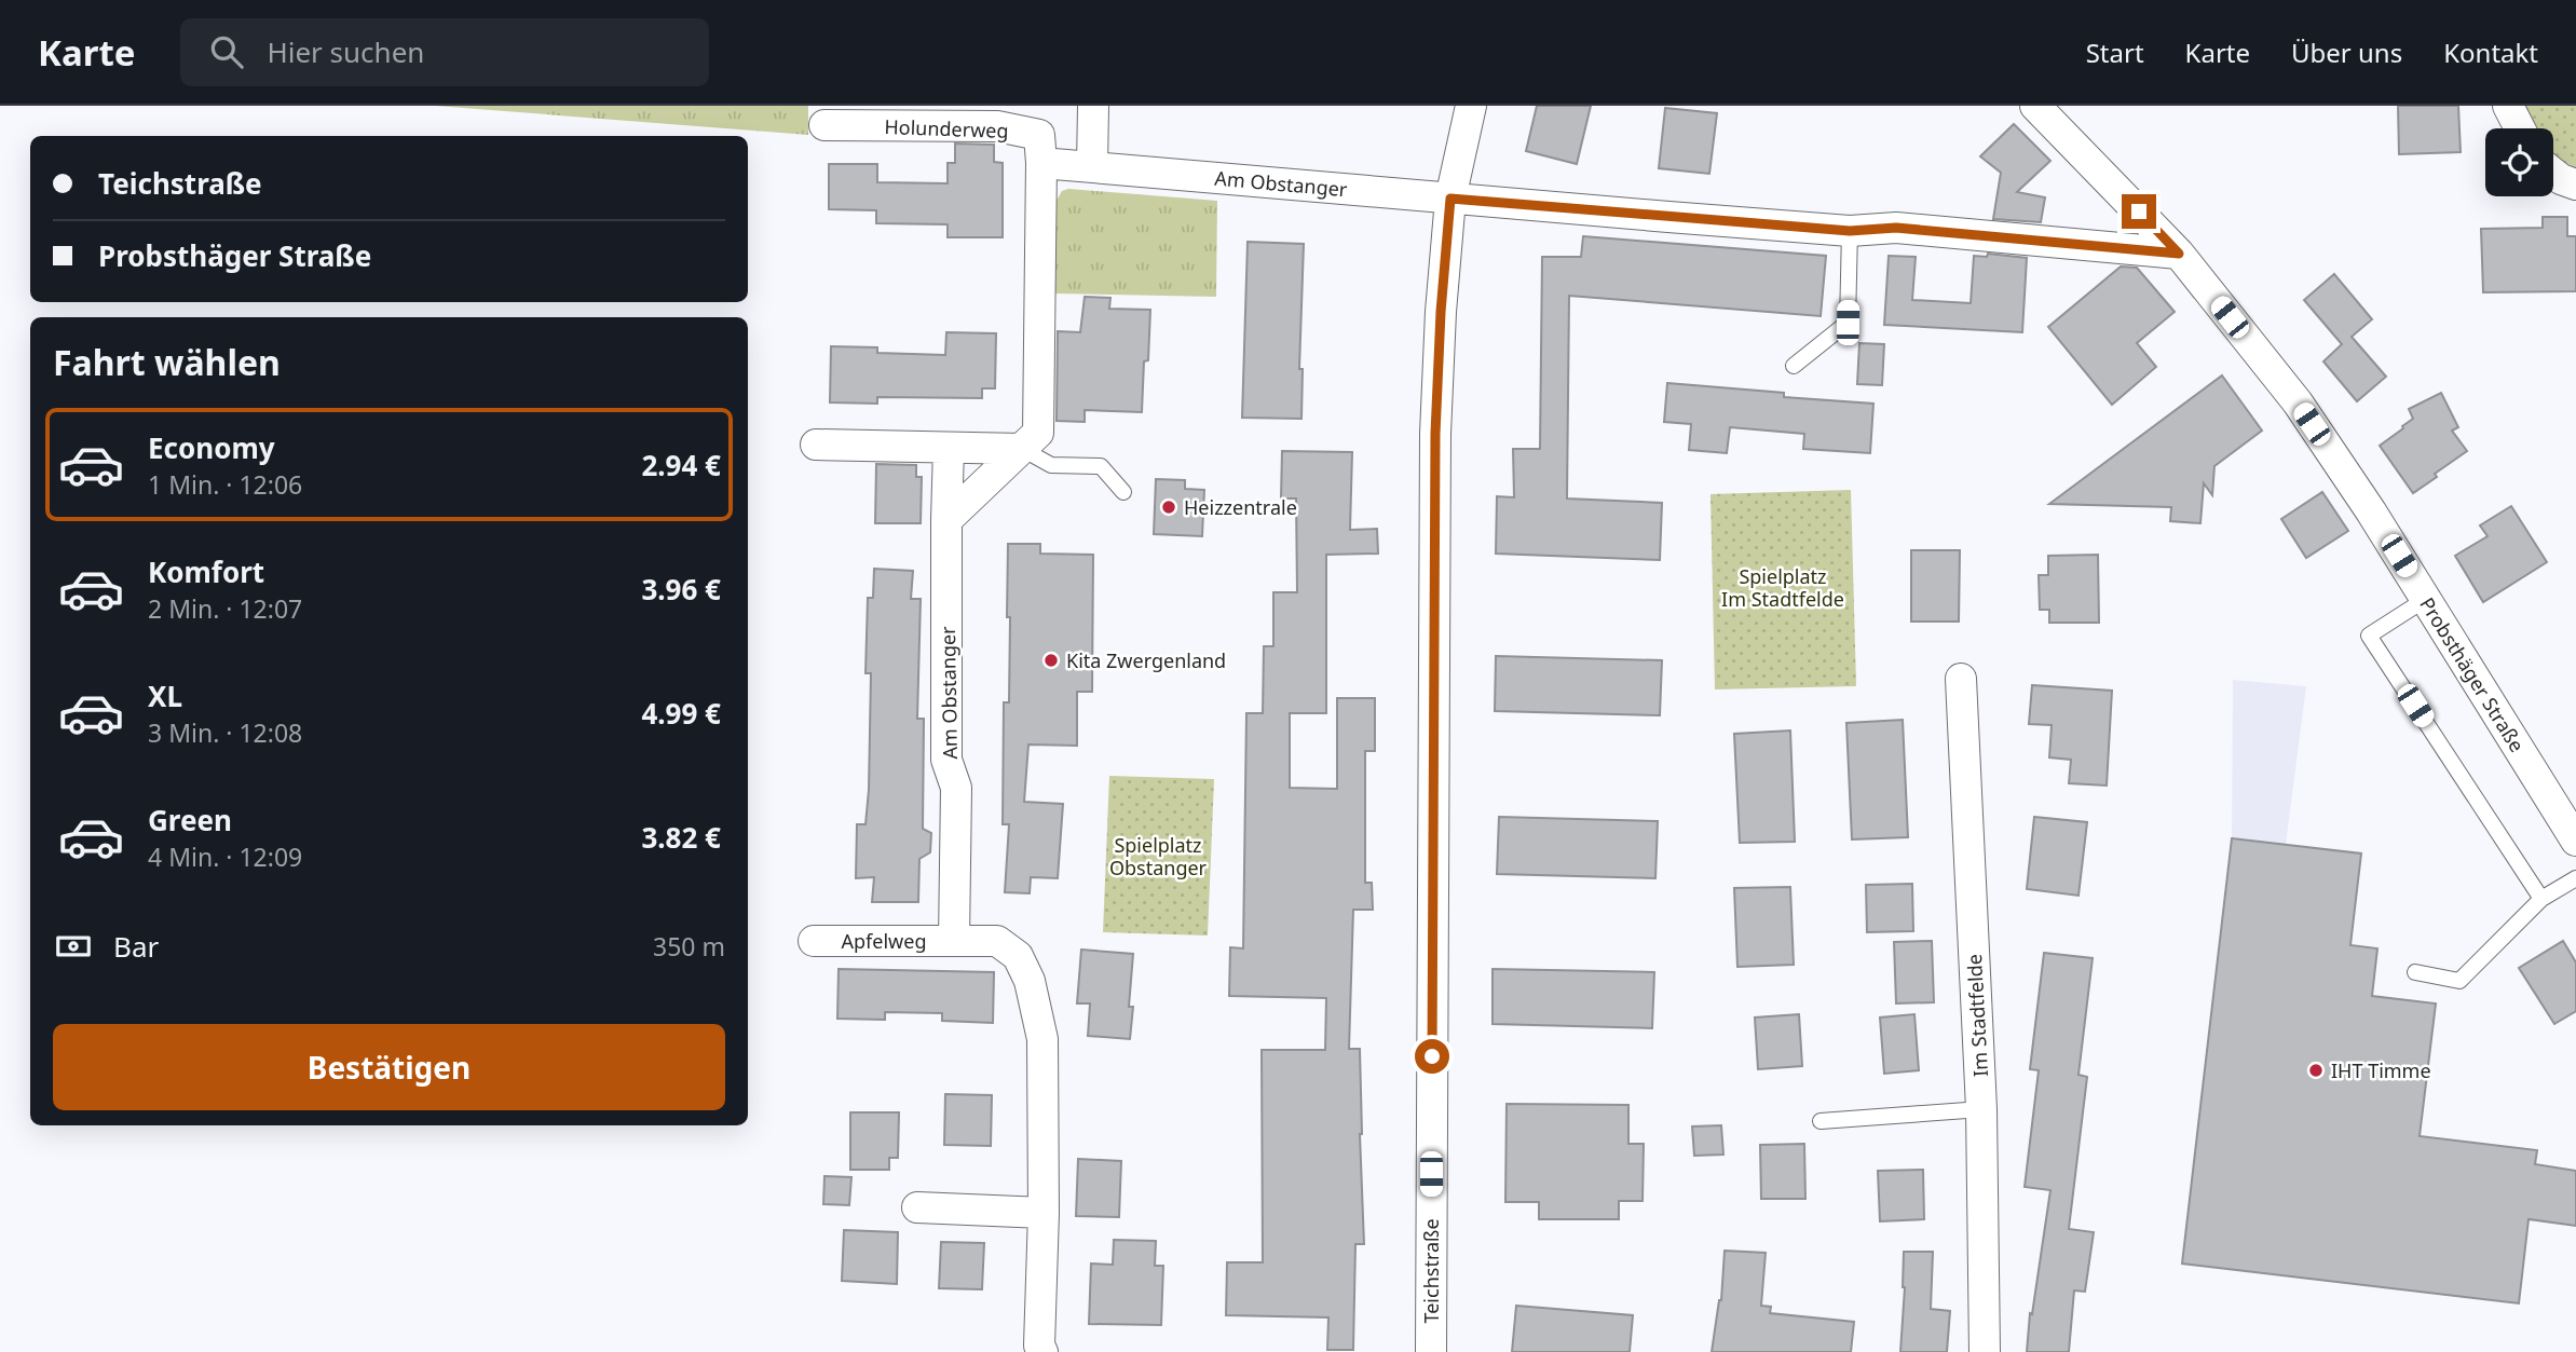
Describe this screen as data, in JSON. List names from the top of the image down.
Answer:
{
  "streets": {
    "street": [
      "Holunderweg",
      "Am Obstanger",
      "Probsthäger Straße",
      "Apfelweg",
      "Im Stadtfelde",
      "Teichstraße"
    ]
  },
  "crossings": [
    ["Holunderweg", "Am Obstanger"],
    ["Am Obstanger", "Apfelweg"],
    ["Am Obstanger", "Teichstraße"]
  ],
  "parks": ["Spielplatz Im Stadtfelde", "Spielplatz Obstanger"],
  "places": ["Heizzentrale", "Kita Zwergenland", "IHT Timme"],
  "page": {
    "header": "Karte",
    "search": "Hier suchen",
    "nav": [
      "Start",
      "Karte",
      "Über uns",
      "Kontakt"
    ],
    "banner": ["Teichstraße", "Probsthäger Straße"],
    "heading": "Fahrt wählen",
    "list": [
      {
        "name": "Economy",
        "note": "1 Min. · 12:06",
        "value": "2.94 €"
      },
      {
        "name": "Komfort",
        "note": "2 Min. · 12:07",
        "value": "3.96 €"
      },
      {
        "name": "XL",
        "note": "3 Min. · 12:08",
        "value": "4.99 €"
      },
      {
        "name": "Green",
        "note": "4 Min. · 12:09",
        "value": "3.82 €"
      }
    ],
    "pay": ["Bar", "350 m"],
    "buttons": "Bestätigen"
  }
}
